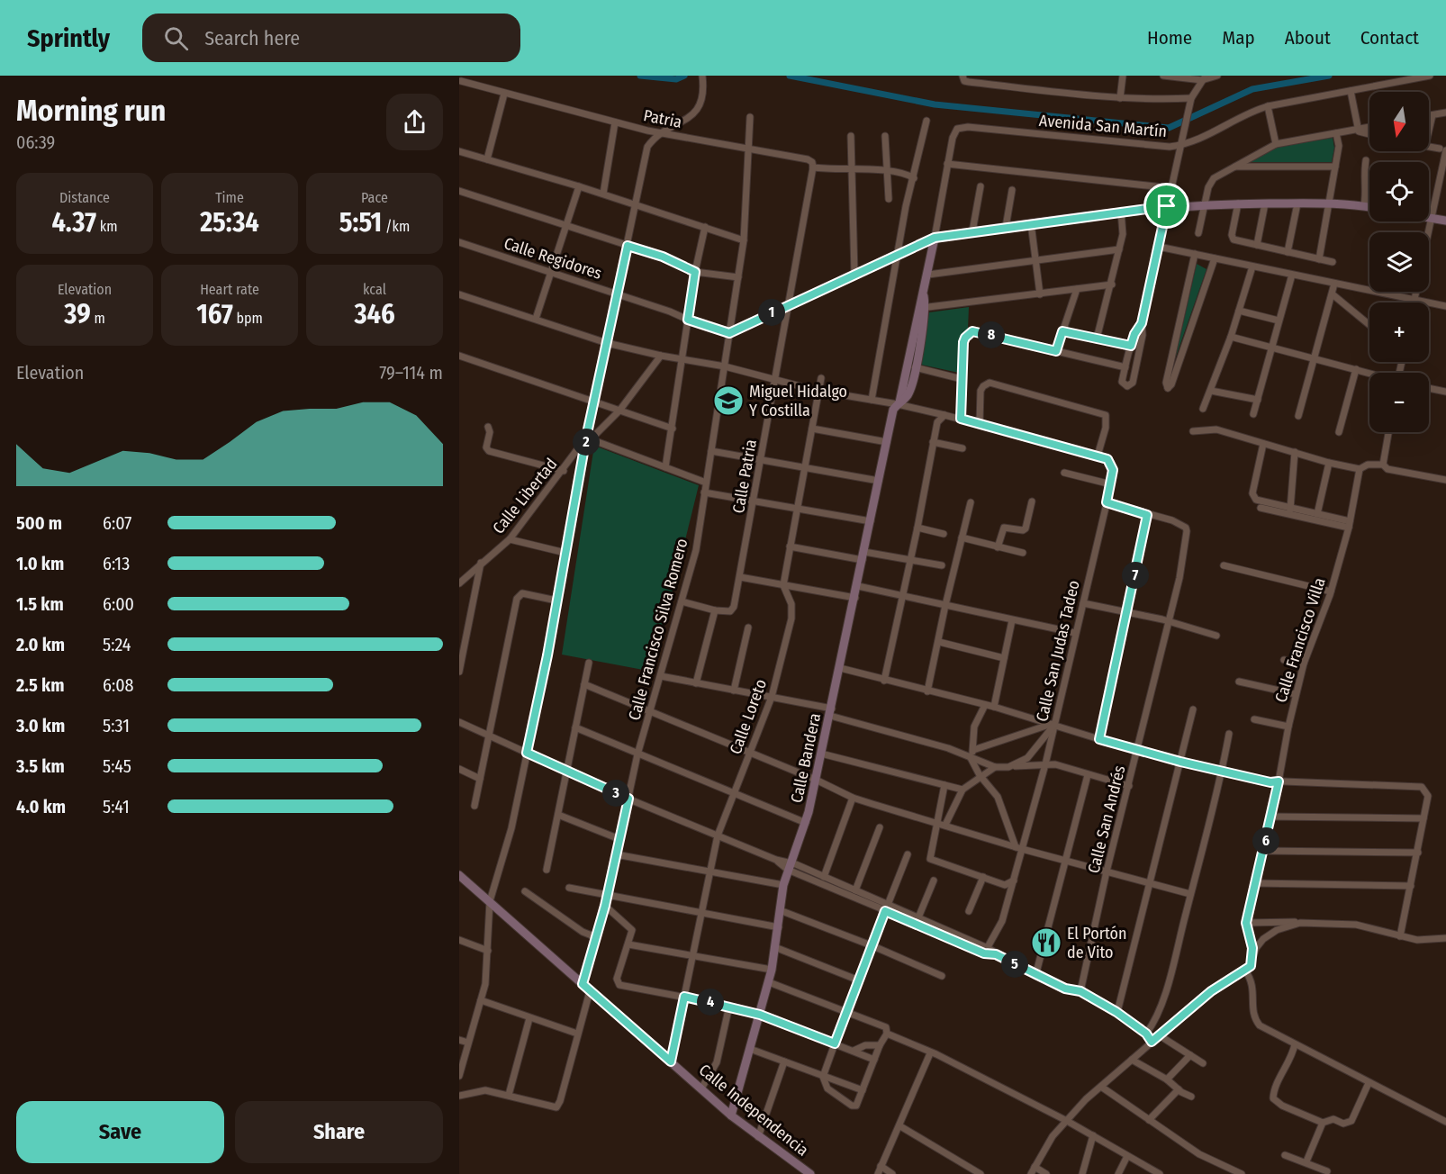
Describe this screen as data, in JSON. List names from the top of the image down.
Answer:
{
  "streets": {
    "street": [
      "Patria",
      "Avenida San Martín",
      "Calle Regidores",
      "Calle Patria",
      "Calle Libertad",
      "Calle Francisco Silva Romero",
      "Calle Francisco Villa",
      "Calle San Judas Tadeo",
      "Calle Loreto",
      "Calle Bandera",
      "Calle San Andrés",
      "Calle Independencia"
    ]
  },
  "crossings": [
    ["Patria", "Calle Patria"],
    ["Patria", "Calle Libertad"],
    ["Patria", "Calle Francisco Silva Romero"],
    ["Calle Regidores", "Calle Libertad"],
    ["Calle Regidores", "Calle Francisco Silva Romero"],
    ["Calle Francisco Silva Romero", "Calle Independencia"],
    ["Calle Loreto", "Calle Independencia"],
    ["Calle Bandera", "Calle Independencia"]
  ],
  "places": {
    "school or university": ["Miguel Hidalgo Y Costilla"],
    "restaurant": ["El Portón de Vito"]
  },
  "north": "bottom",
  "page": {
    "header": "Sprintly",
    "search": "Search here",
    "nav": [
      "Home",
      "Map",
      "About",
      "Contact"
    ],
    "heading": ["Morning run", "06:39"],
    "map_buttons": ["+", "−"],
    "stats": [
      ["Distance", "4.37 km"],
      ["Time", "25:34"],
      ["Pace", "5:51 /km"],
      ["Elevation", "39 m"],
      ["Heart rate", "167 bpm"],
      ["kcal", "346"]
    ],
    "pins": [
      "1",
      "8",
      "2",
      "7",
      "3",
      "6",
      "5",
      "4"
    ],
    "chart": ["Elevation", "79–114 m"],
    "list": [
      {
        "name": "500 m",
        "note": "6:07"
      },
      {
        "name": "1.0 km",
        "note": "6:13"
      },
      {
        "name": "1.5 km",
        "note": "6:00"
      },
      {
        "name": "2.0 km",
        "note": "5:24"
      },
      {
        "name": "2.5 km",
        "note": "6:08"
      },
      {
        "name": "3.0 km",
        "note": "5:31"
      },
      {
        "name": "3.5 km",
        "note": "5:45"
      },
      {
        "name": "4.0 km",
        "note": "5:41"
      }
    ],
    "buttons": ["Save", "Share"]
  }
}
